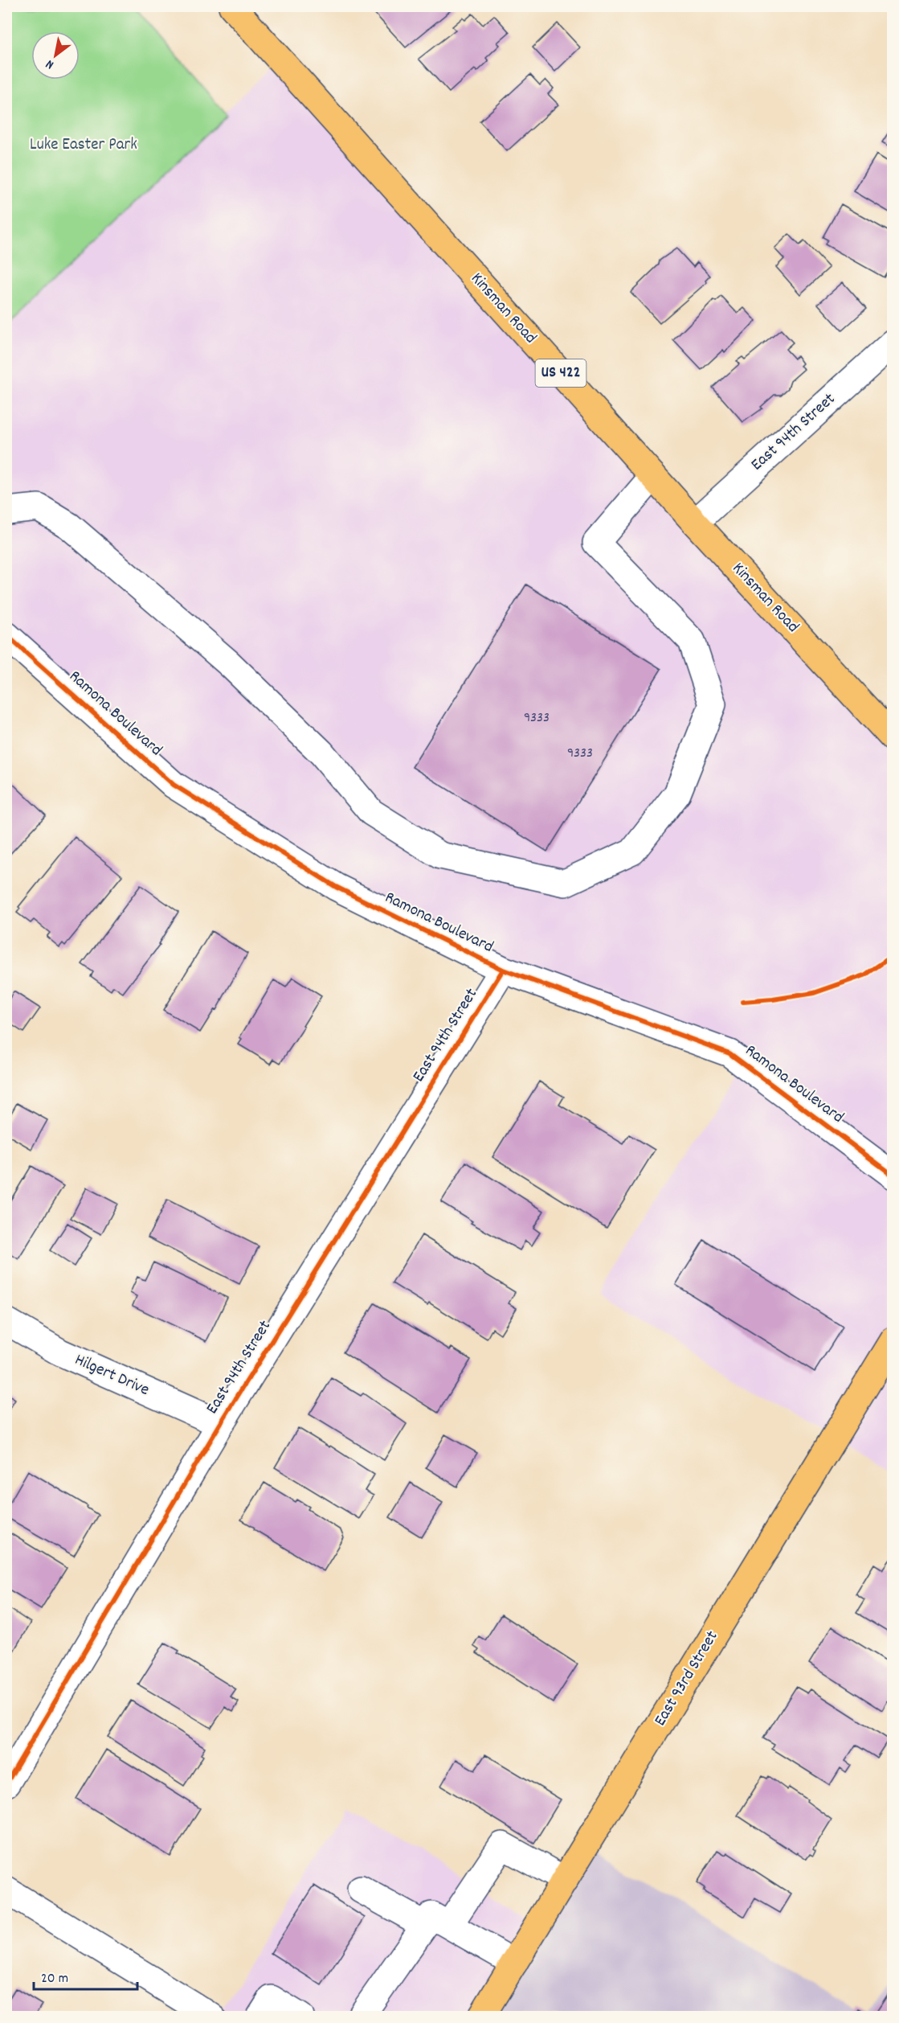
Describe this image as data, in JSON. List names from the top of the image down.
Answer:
{
  "streets": {
    "main road": ["Kinsman Road", "US 422", "East 93rd Street"],
    "street": ["East 94th Street", "Ramona Boulevard", "Hilgert Drive"]
  },
  "crossings": [
    ["Kinsman Road", "East 94th Street"],
    ["East 94th Street", "Ramona Boulevard"],
    ["East 94th Street", "Hilgert Drive"]
  ],
  "parks": ["Luke Easter Park"],
  "house_numbers": ["9333", "9333"],
  "scale_bar": "20 m",
  "north": "bottom left"
}
